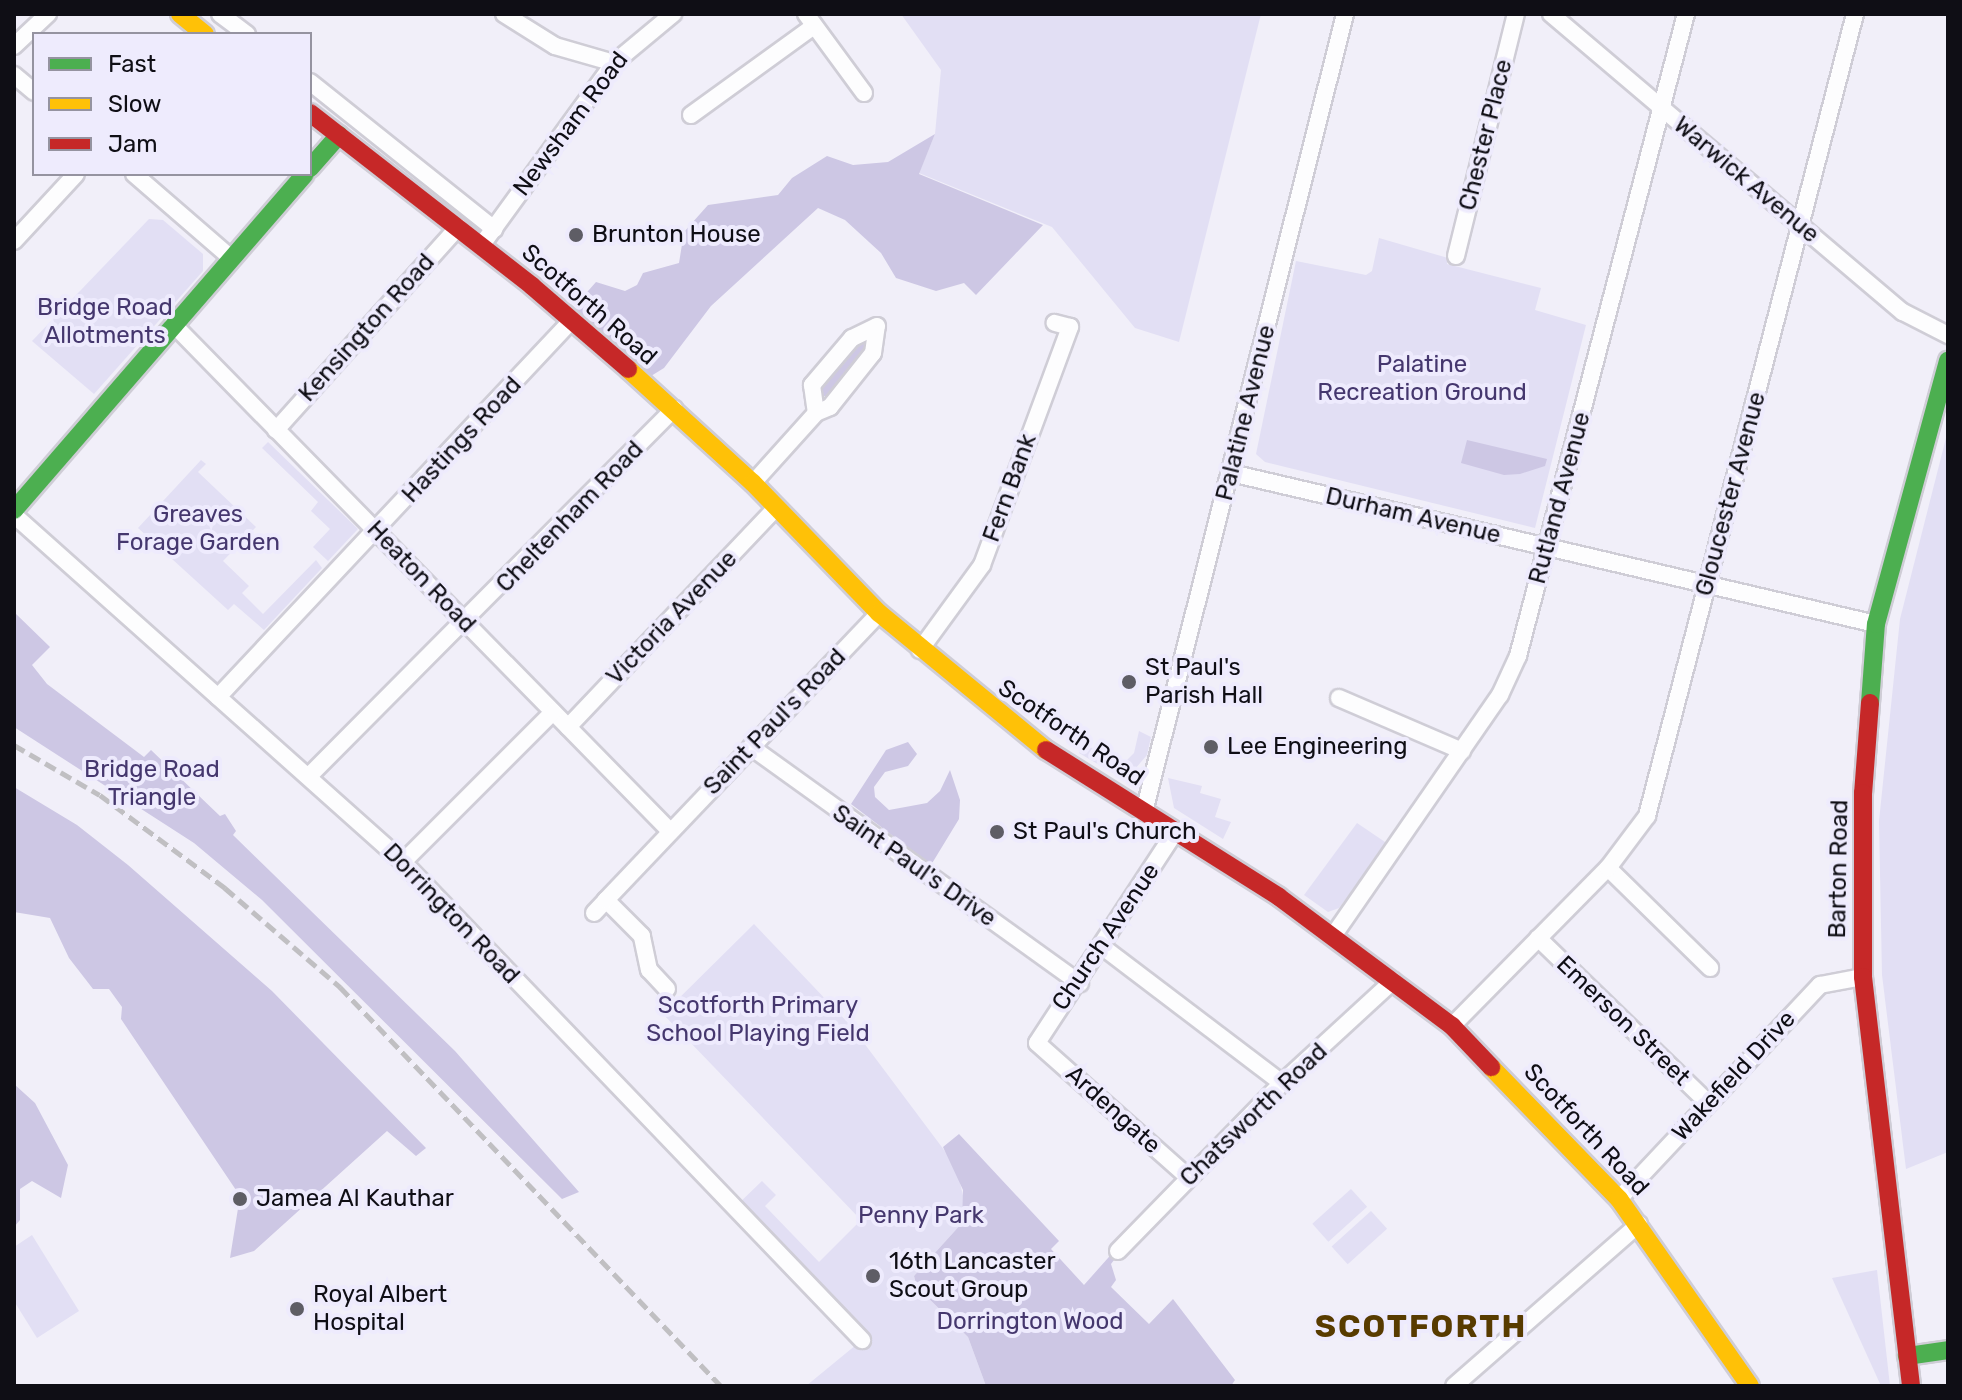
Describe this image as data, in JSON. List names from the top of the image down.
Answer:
{
  "streets": {
    "main road": ["Scotforth Road", "Barton Road"],
    "street": [
      "Newsham Road",
      "Chester Place",
      "Warwick Avenue",
      "Kensington Road",
      "Palatine Avenue",
      "Hastings Road",
      "Fern Bank",
      "Gloucester Avenue",
      "Rutland Avenue",
      "Durham Avenue",
      "Cheltenham Road",
      "Heaton Road",
      "Victoria Avenue",
      "Saint Paul's Road",
      "Saint Paul's Drive",
      "Dorrington Road",
      "Church Avenue",
      "Emerson Street",
      "Wakefield Drive",
      "Ardengate",
      "Chatsworth Road"
    ]
  },
  "crossings": [
    ["Newsham Road", "Scotforth Road"],
    ["Warwick Avenue", "Gloucester Avenue"],
    ["Warwick Avenue", "Rutland Avenue"],
    ["Scotforth Road", "Kensington Road"],
    ["Scotforth Road", "Palatine Avenue"],
    ["Scotforth Road", "Hastings Road"],
    ["Scotforth Road", "Fern Bank"],
    ["Scotforth Road", "Gloucester Avenue"],
    ["Scotforth Road", "Rutland Avenue"],
    ["Scotforth Road", "Cheltenham Road"],
    ["Scotforth Road", "Victoria Avenue"],
    ["Scotforth Road", "Saint Paul's Road"],
    ["Scotforth Road", "Church Avenue"],
    ["Scotforth Road", "Wakefield Drive"],
    ["Scotforth Road", "Chatsworth Road"],
    ["Kensington Road", "Heaton Road"],
    ["Palatine Avenue", "Durham Avenue"],
    ["Hastings Road", "Heaton Road"],
    ["Hastings Road", "Dorrington Road"],
    ["Gloucester Avenue", "Durham Avenue"],
    ["Gloucester Avenue", "Emerson Street"],
    ["Rutland Avenue", "Durham Avenue"],
    ["Durham Avenue", "Barton Road"],
    ["Cheltenham Road", "Heaton Road"],
    ["Cheltenham Road", "Dorrington Road"],
    ["Heaton Road", "Victoria Avenue"],
    ["Heaton Road", "Saint Paul's Road"],
    ["Saint Paul's Road", "Saint Paul's Drive"],
    ["Saint Paul's Drive", "Church Avenue"],
    ["Barton Road", "Wakefield Drive"],
    ["Church Avenue", "Ardengate"],
    ["Emerson Street", "Wakefield Drive"],
    ["Ardengate", "Chatsworth Road"]
  ],
  "districts": ["SCOTFORTH"],
  "parks": [
    "Bridge Road Allotments",
    "Palatine Recreation Ground",
    "Greaves Forage Garden",
    "Bridge Road Triangle",
    "Scotforth Primary School Playing Field",
    "Penny Park",
    "Dorrington Wood"
  ],
  "places": [
    "Brunton House",
    "St Paul's Parish Hall",
    "Lee Engineering",
    "St Paul's Church",
    "Jamea Al Kauthar",
    "16th Lancaster Scout Group",
    "Royal Albert Hospital"
  ],
  "legend": ["Fast", "Slow", "Jam"]
}
